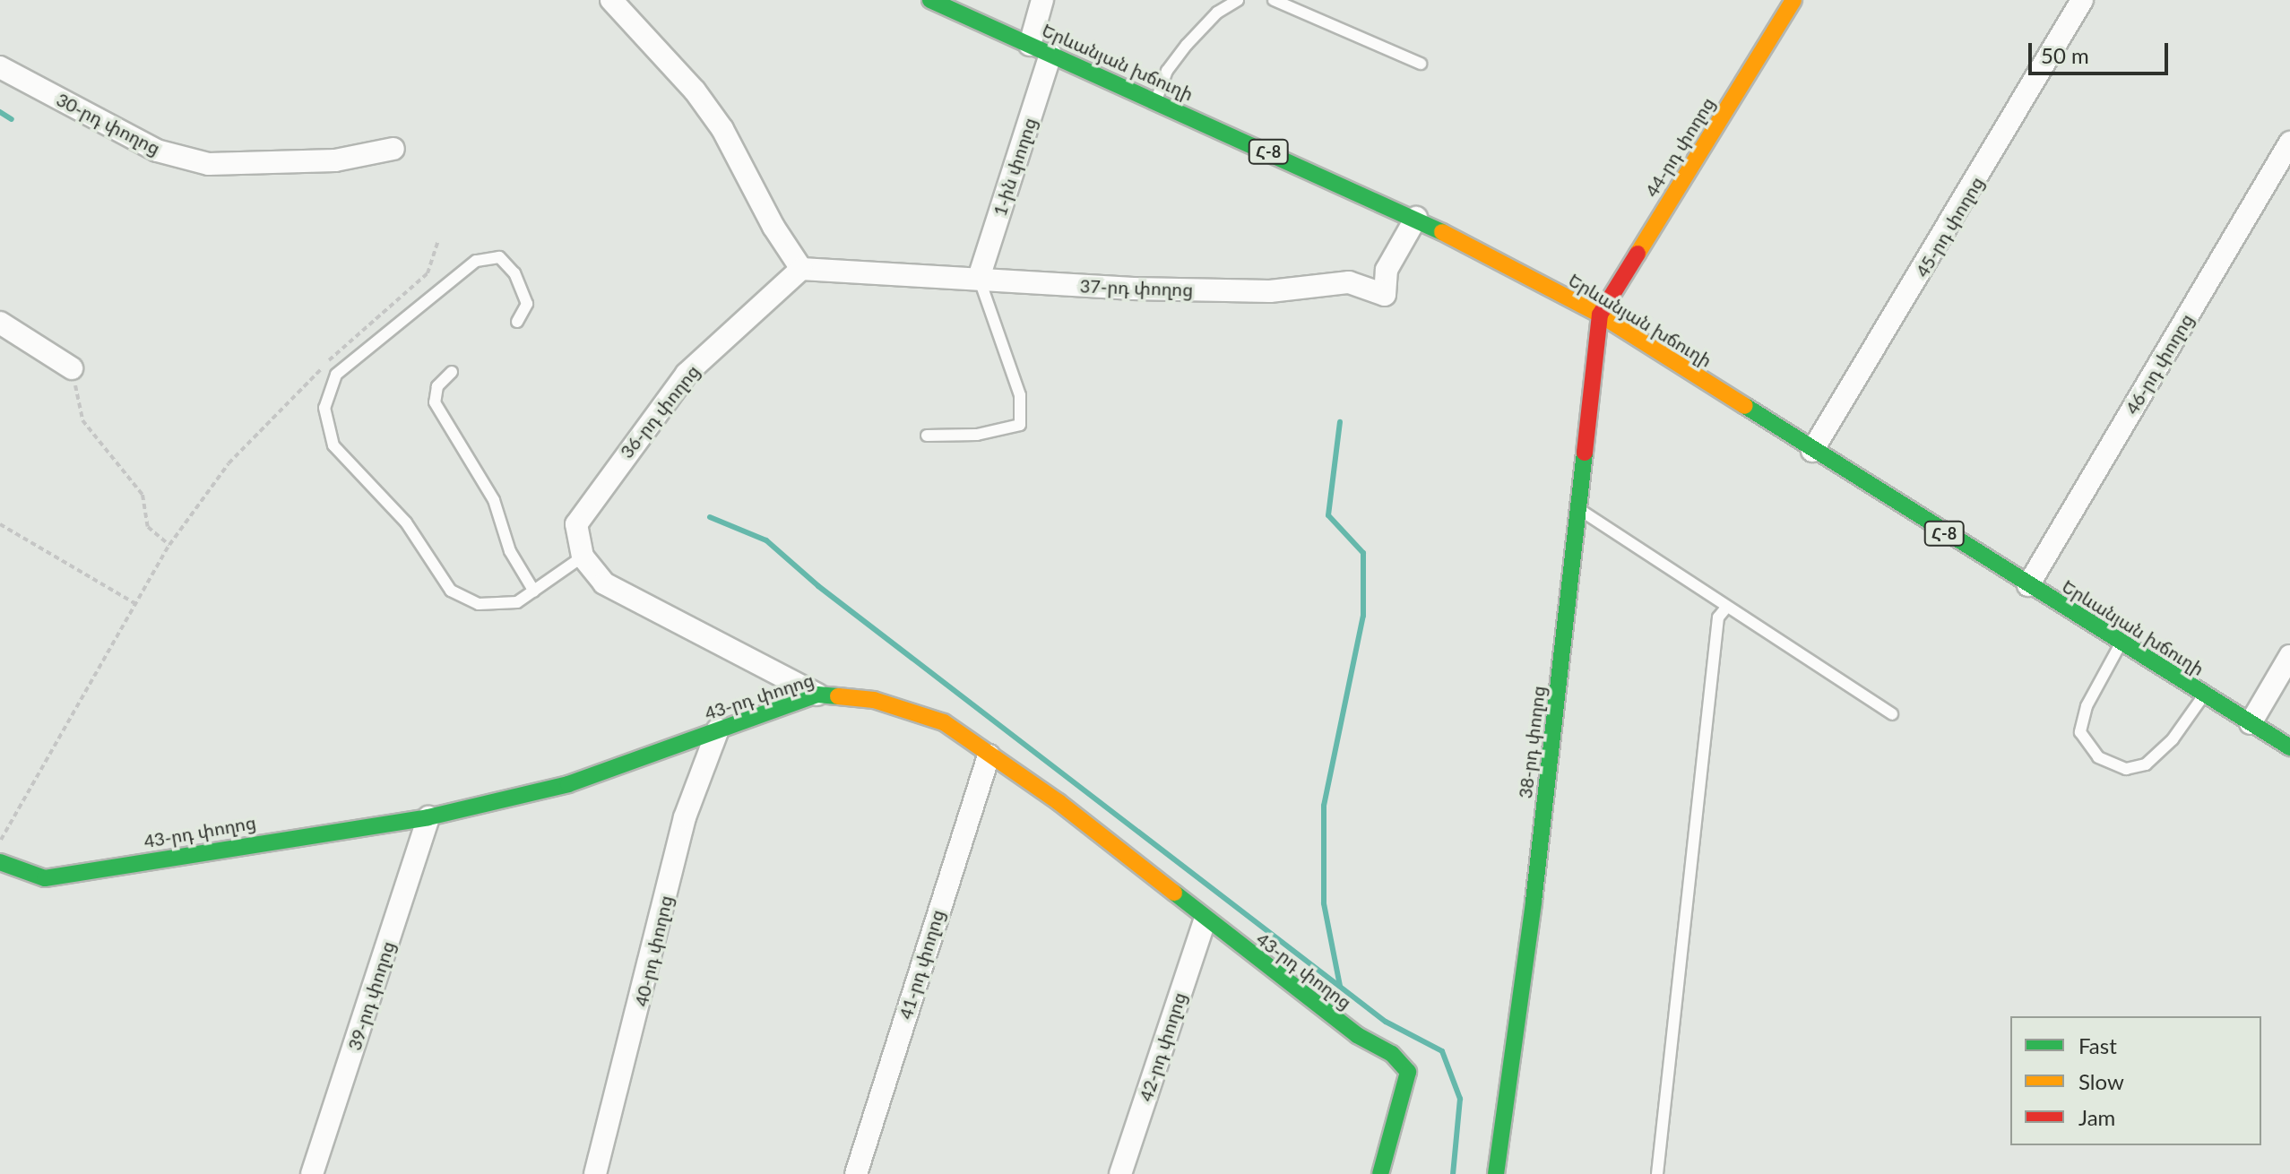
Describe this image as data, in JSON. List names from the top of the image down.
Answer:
{
  "streets": {
    "street": [
      "Երևանյան խճուղի",
      "30-րդ փողոց",
      "44-րդ փողոց",
      "Հ-8",
      "1-ին փողոց",
      "45-րդ փողոց",
      "37-րդ փողոց",
      "46-րդ փողոց",
      "36-րդ փողոց",
      "43-րդ փողոց",
      "38-րդ փողոց",
      "40-րդ փողոց",
      "41-րդ փողոց",
      "39-րդ փողոց",
      "42-րդ փողոց"
    ]
  },
  "crossings": [
    ["Երևանյան խճուղի", "44-րդ փողոց"],
    ["Երևանյան խճուղի", "1-ին փողոց"],
    ["Երևանյան խճուղի", "45-րդ փողոց"],
    ["Երևանյան խճուղի", "37-րդ փողոց"],
    ["Երևանյան խճուղի", "46-րդ փողոց"],
    ["Երևանյան խճուղի", "38-րդ փողոց"],
    ["44-րդ փողոց", "38-րդ փողոց"],
    ["1-ին փողոց", "37-րդ փողոց"],
    ["37-րդ փողոց", "36-րդ փողոց"],
    ["43-րդ փողոց", "40-րդ փողոց"],
    ["43-րդ փողոց", "41-րդ փողոց"],
    ["43-րդ փողոց", "39-րդ փողոց"],
    ["43-րդ փողոց", "42-րդ փողոց"]
  ],
  "legend": ["Fast", "Slow", "Jam"],
  "scale_bar": "50 m"
}
